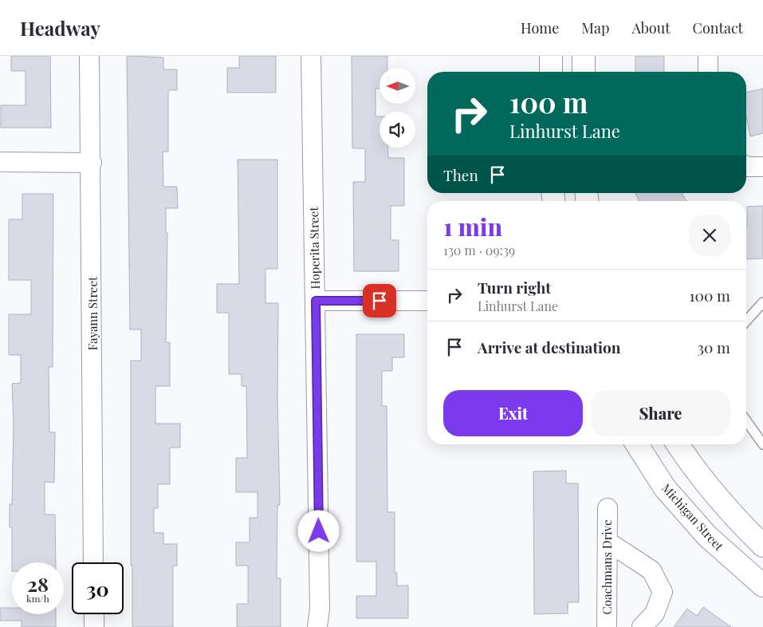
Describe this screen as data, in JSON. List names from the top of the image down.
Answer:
{
  "streets": {
    "street": [
      "Hoperita Street",
      "Fayann Street",
      "Michigan Street",
      "Coachmans Drive"
    ]
  },
  "north": "left",
  "page": {
    "header": "Headway",
    "nav": [
      "Home",
      "Map",
      "About",
      "Contact"
    ],
    "turn": ["100 m", "Linhurst Lane"],
    "then": "Then",
    "heading": ["1 min", "130 m · 09:39"],
    "list": [
      {
        "name": "Turn right",
        "note": "Linhurst Lane",
        "value": "100 m"
      },
      {
        "name": "Arrive at destination",
        "value": "30 m"
      }
    ],
    "buttons": ["Exit", "Share"],
    "speed": "28 km/h",
    "limit": "30"
  }
}
